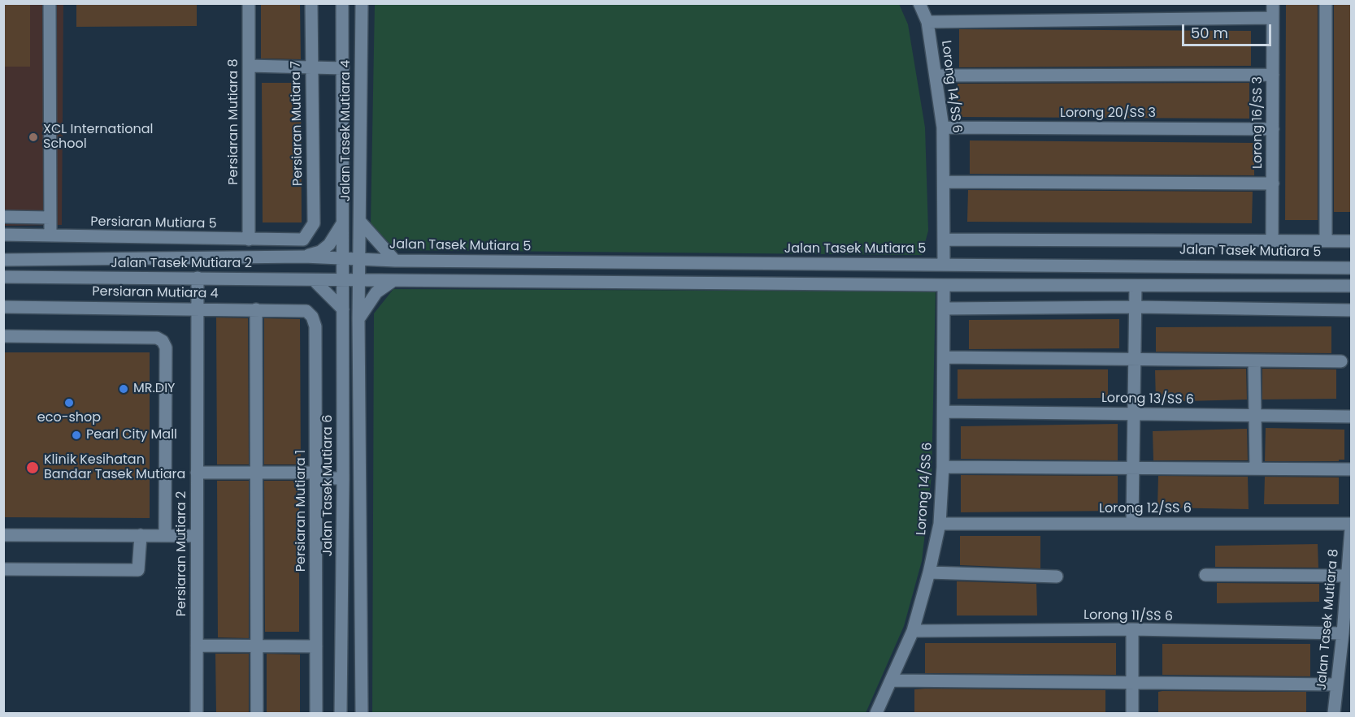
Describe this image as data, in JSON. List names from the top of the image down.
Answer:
{
  "streets": {
    "street": [
      "Lorong 14/SS 6",
      "Lorong 20/SS 3",
      "Persiaran Mutiara 8",
      "Lorong 16/SS 3",
      "Persiaran Mutiara 7",
      "Jalan Tasek Mutiara 4",
      "Persiaran Mutiara 5",
      "Jalan Tasek Mutiara 5",
      "Jalan Tasek Mutiara 2",
      "Persiaran Mutiara 4",
      "Lorong 13/SS 6",
      "Jalan Tasek Mutiara 6",
      "Lorong 12/SS 6",
      "Persiaran Mutiara 1",
      "Persiaran Mutiara 2",
      "Lorong 11/SS 6",
      "Jalan Tasek Mutiara 8"
    ]
  },
  "crossings": [
    ["Lorong 14/SS 6", "Lorong 20/SS 3"],
    ["Lorong 14/SS 6", "Jalan Tasek Mutiara 5"],
    ["Lorong 14/SS 6", "Lorong 13/SS 6"],
    ["Lorong 14/SS 6", "Lorong 12/SS 6"],
    ["Lorong 14/SS 6", "Lorong 11/SS 6"],
    ["Lorong 20/SS 3", "Lorong 16/SS 3"],
    ["Persiaran Mutiara 8", "Persiaran Mutiara 5"],
    ["Lorong 16/SS 3", "Jalan Tasek Mutiara 5"],
    ["Persiaran Mutiara 7", "Persiaran Mutiara 5"],
    ["Jalan Tasek Mutiara 4", "Jalan Tasek Mutiara 5"],
    ["Jalan Tasek Mutiara 4", "Jalan Tasek Mutiara 2"],
    ["Jalan Tasek Mutiara 4", "Jalan Tasek Mutiara 6"],
    ["Jalan Tasek Mutiara 5", "Jalan Tasek Mutiara 2"],
    ["Jalan Tasek Mutiara 2", "Jalan Tasek Mutiara 6"],
    ["Jalan Tasek Mutiara 2", "Persiaran Mutiara 2"],
    ["Persiaran Mutiara 4", "Persiaran Mutiara 1"],
    ["Persiaran Mutiara 4", "Persiaran Mutiara 2"],
    ["Lorong 11/SS 6", "Jalan Tasek Mutiara 8"]
  ],
  "places": [
    "XCL International School",
    "MR.DIY",
    "eco-shop",
    "Pearl City Mall",
    "Klinik Kesihatan Bandar Tasek Mutiara"
  ],
  "scale_bar": "50 m"
}
